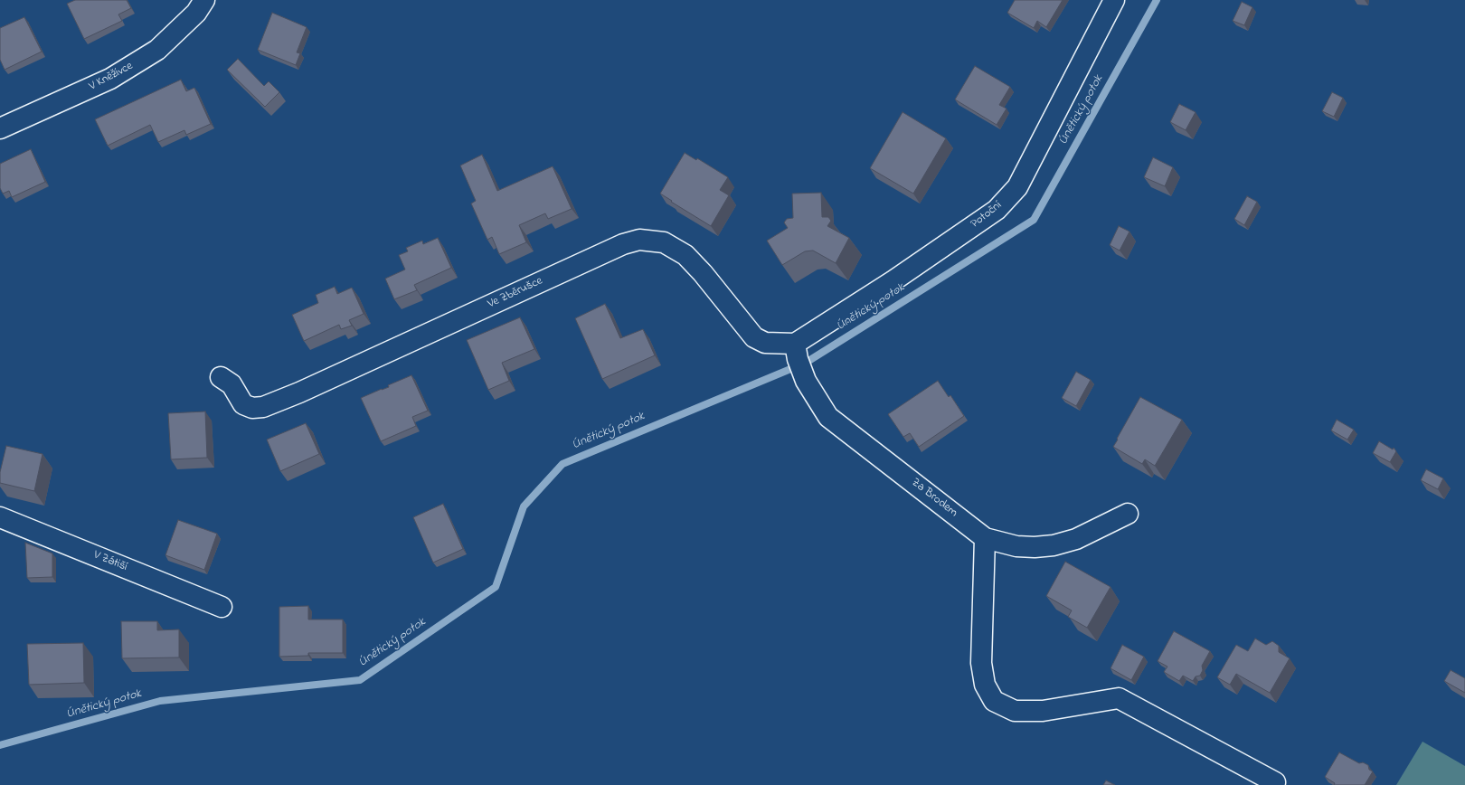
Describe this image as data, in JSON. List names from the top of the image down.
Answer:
{
  "streets": {
    "street": [
      "V Kněžívce",
      "Potoční",
      "Ve Zběrušce",
      "Za Brodem",
      "V Zátiší"
    ]
  },
  "crossings": [
    ["Potoční", "Ve Zběrušce"],
    ["Potoční", "Za Brodem"],
    ["Ve Zběrušce", "Za Brodem"]
  ],
  "water": ["Únětický potok"]
}
